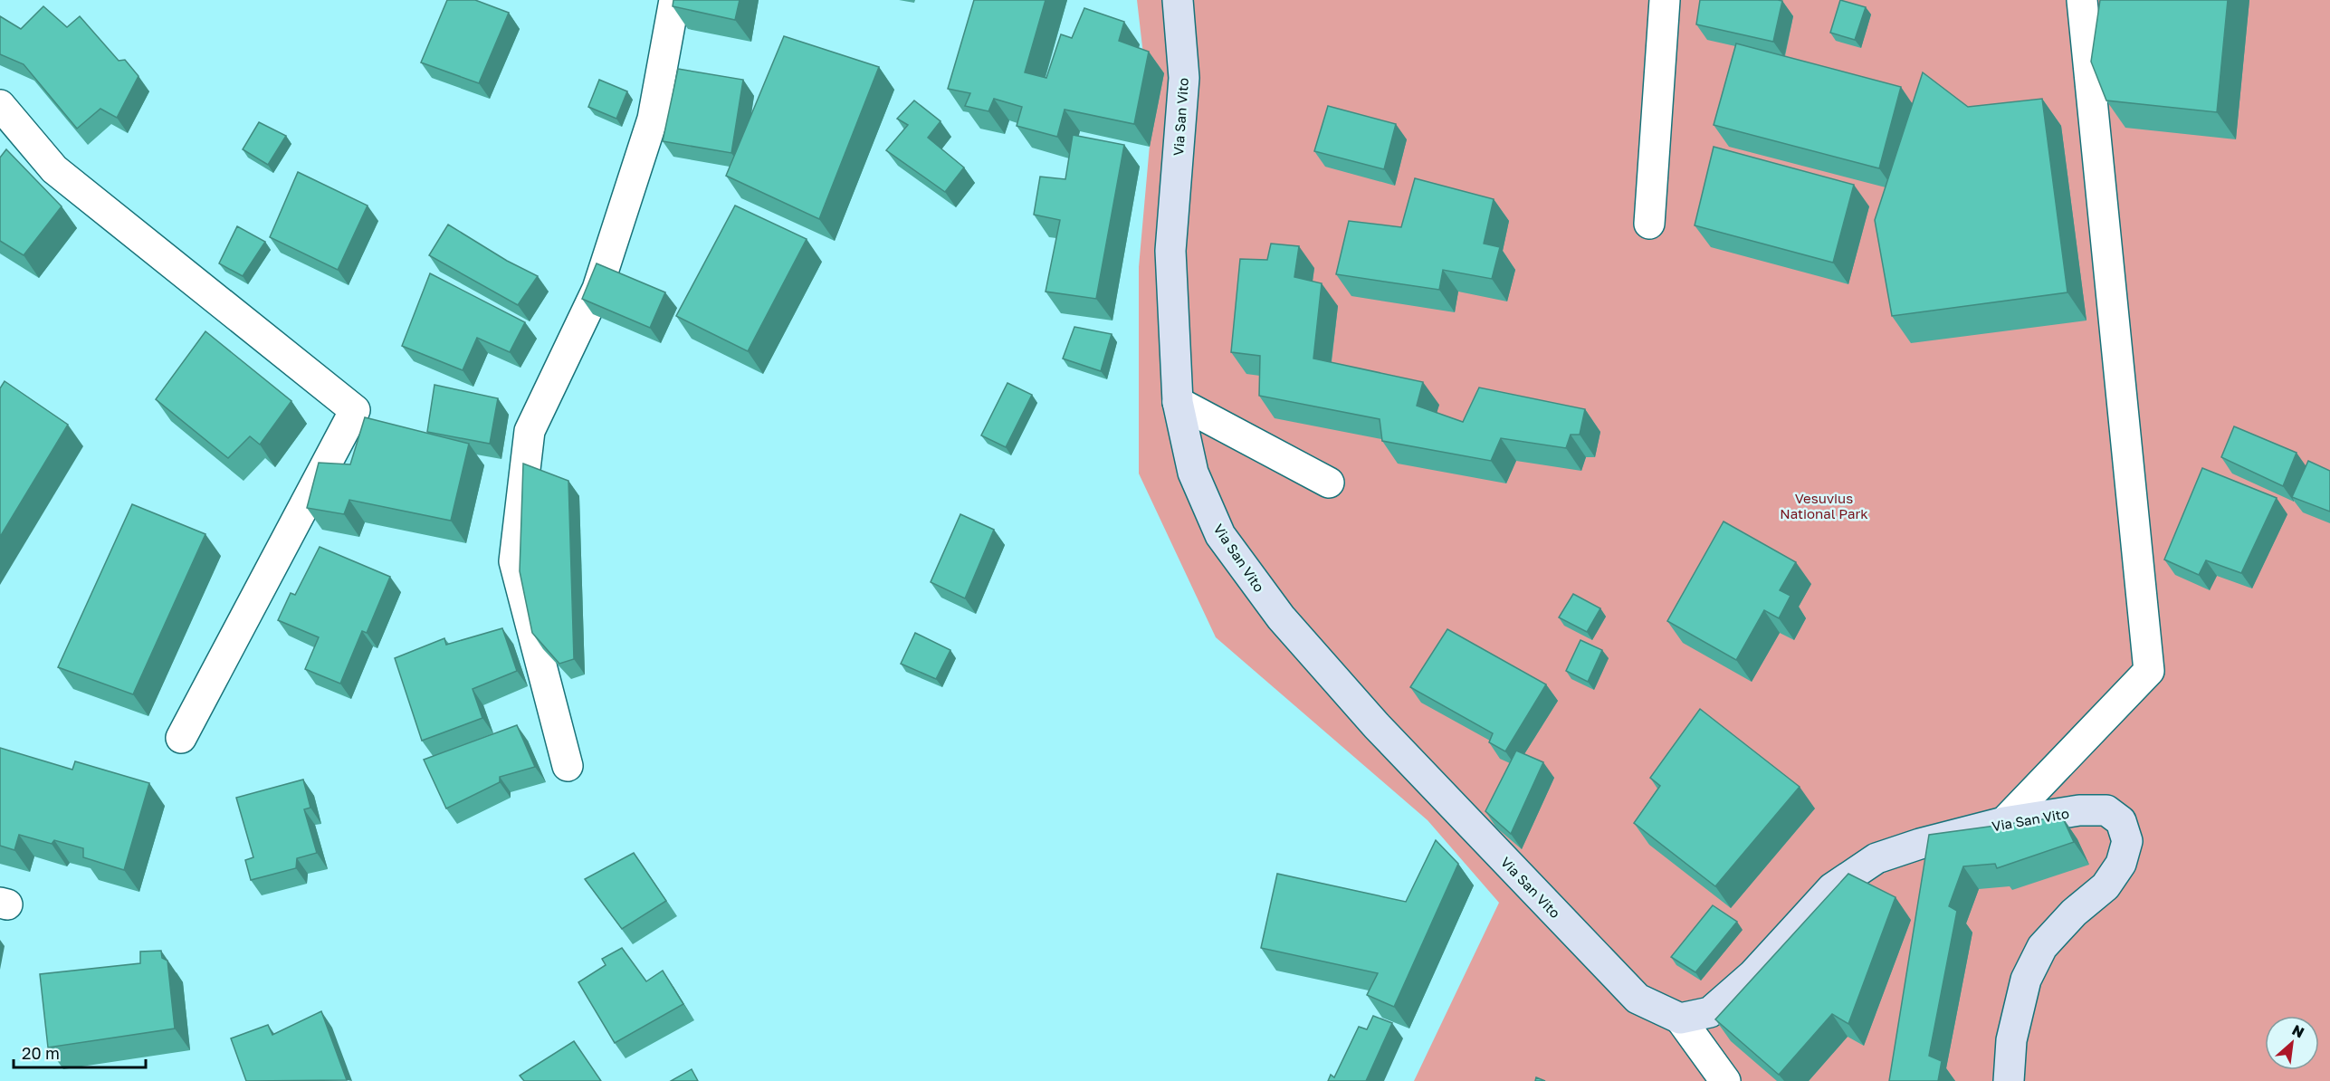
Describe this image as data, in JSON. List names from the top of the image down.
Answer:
{
  "streets": {
    "street": ["Via San Vito"]
  },
  "parks": ["Vesuvius National Park"],
  "scale_bar": "20 m",
  "north": "top right"
}
